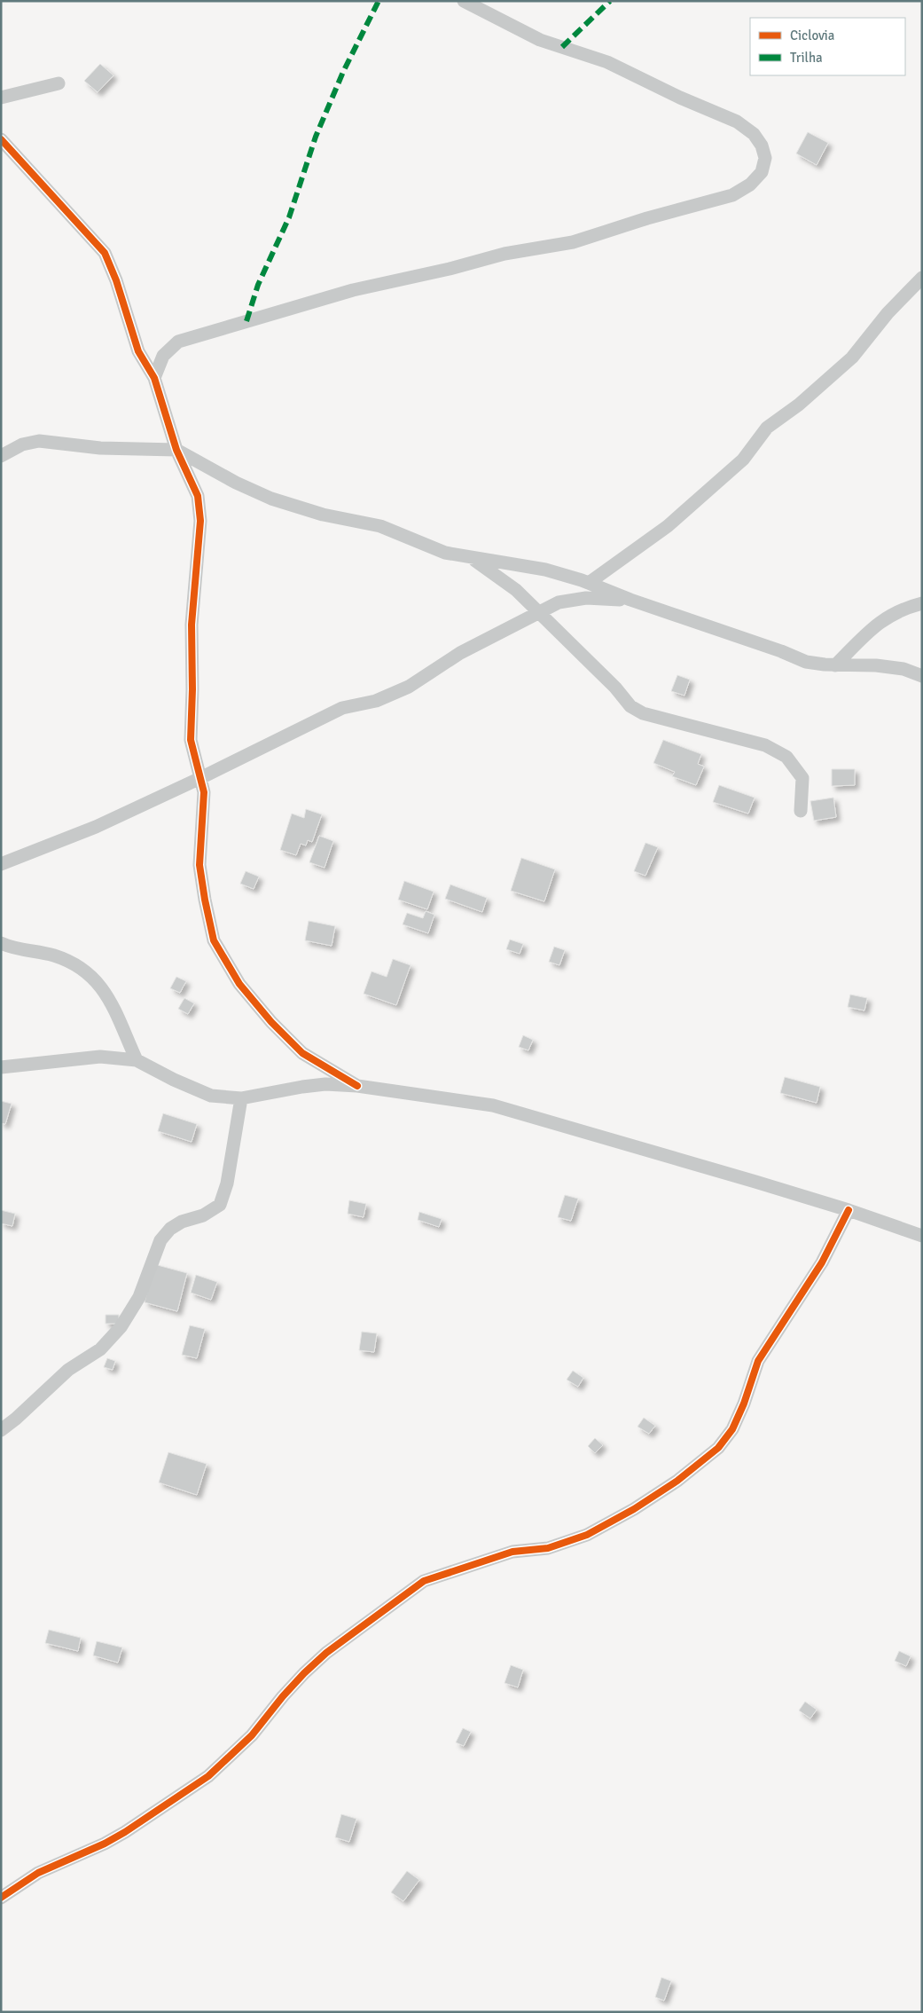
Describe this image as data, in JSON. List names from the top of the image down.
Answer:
{
  "legend": ["Ciclovia", "Trilha"]
}
